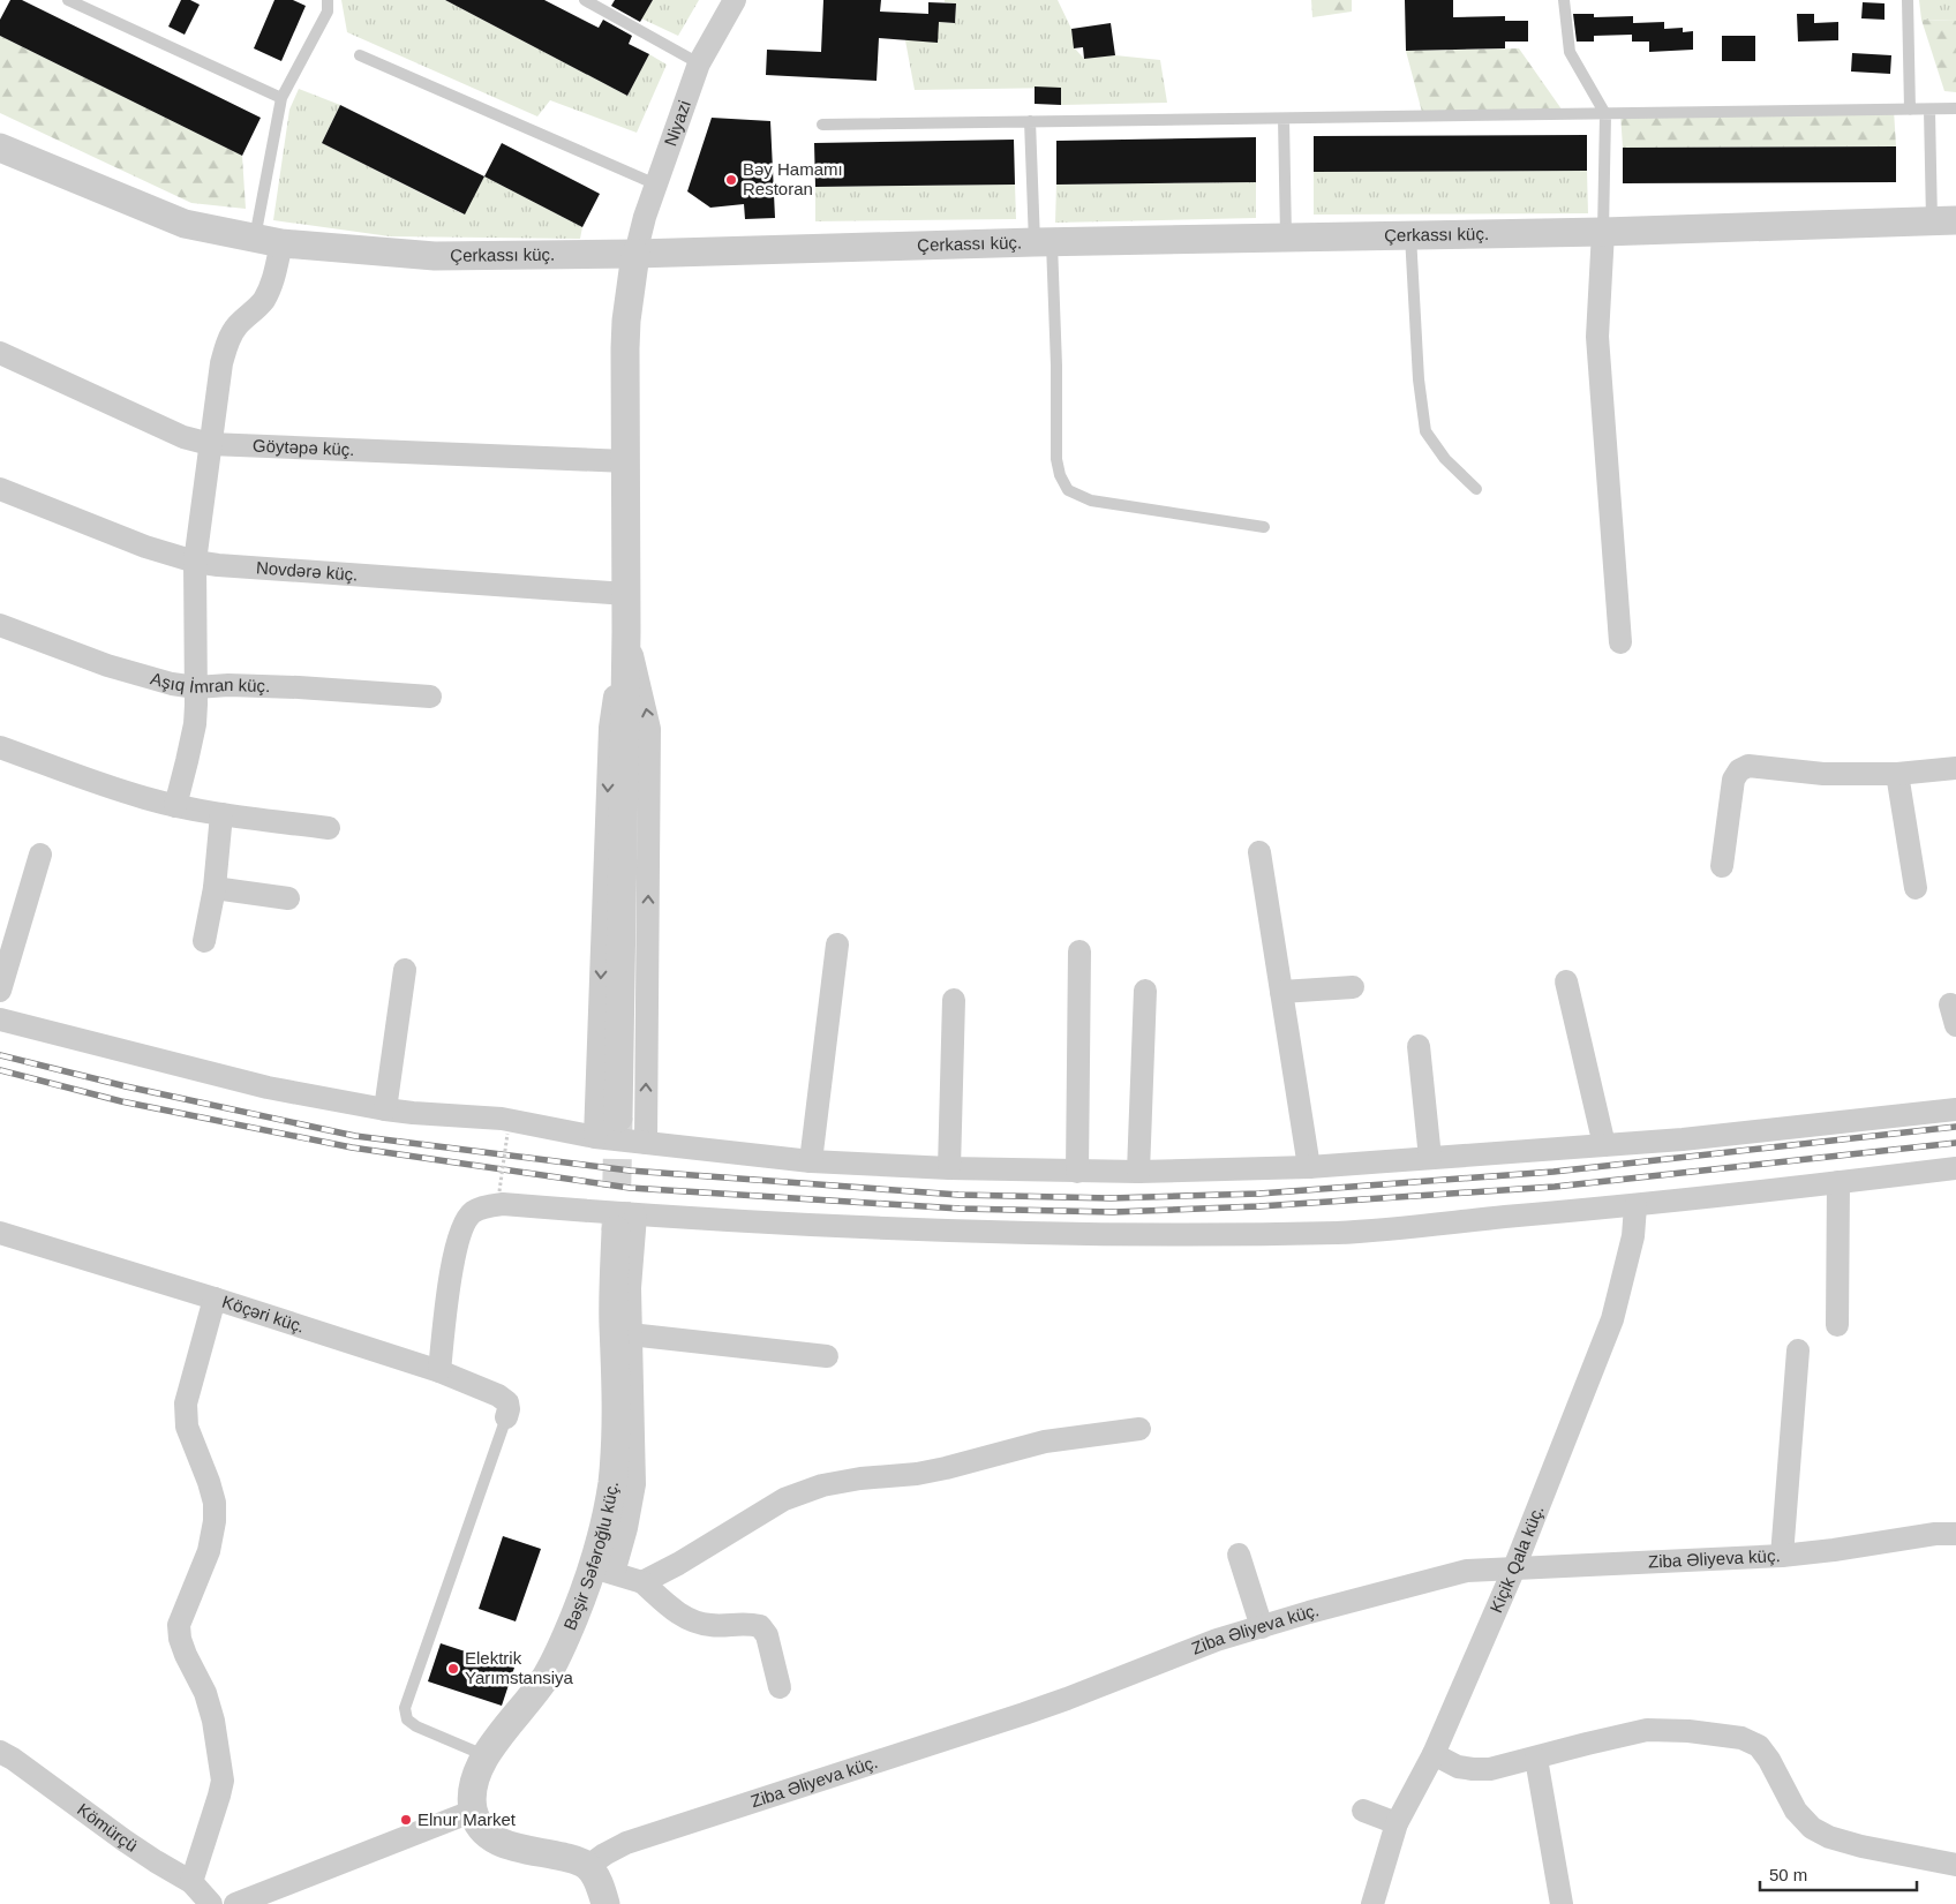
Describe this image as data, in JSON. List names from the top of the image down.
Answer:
{
  "streets": {
    "street": [
      "Niyazi",
      "Çerkassı küç.",
      "Göytəpə küç.",
      "Novdərə küç.",
      "Aşıq İmran küç.",
      "Köçəri küç.",
      "Bəşir Səfəroğlu küç.",
      "Kiçik Qala küç.",
      "Ziba Əliyeva küç.",
      "Kömürçü"
    ]
  },
  "crossings": [
    ["Niyazi", "Çerkassı küç."],
    ["Kiçik Qala küç.", "Ziba Əliyeva küç."]
  ],
  "places": ["Bәy Hamamı Restoran", "Elektrik Yarımstansiya", "Elnur Market"],
  "scale_bar": "50 m"
}
